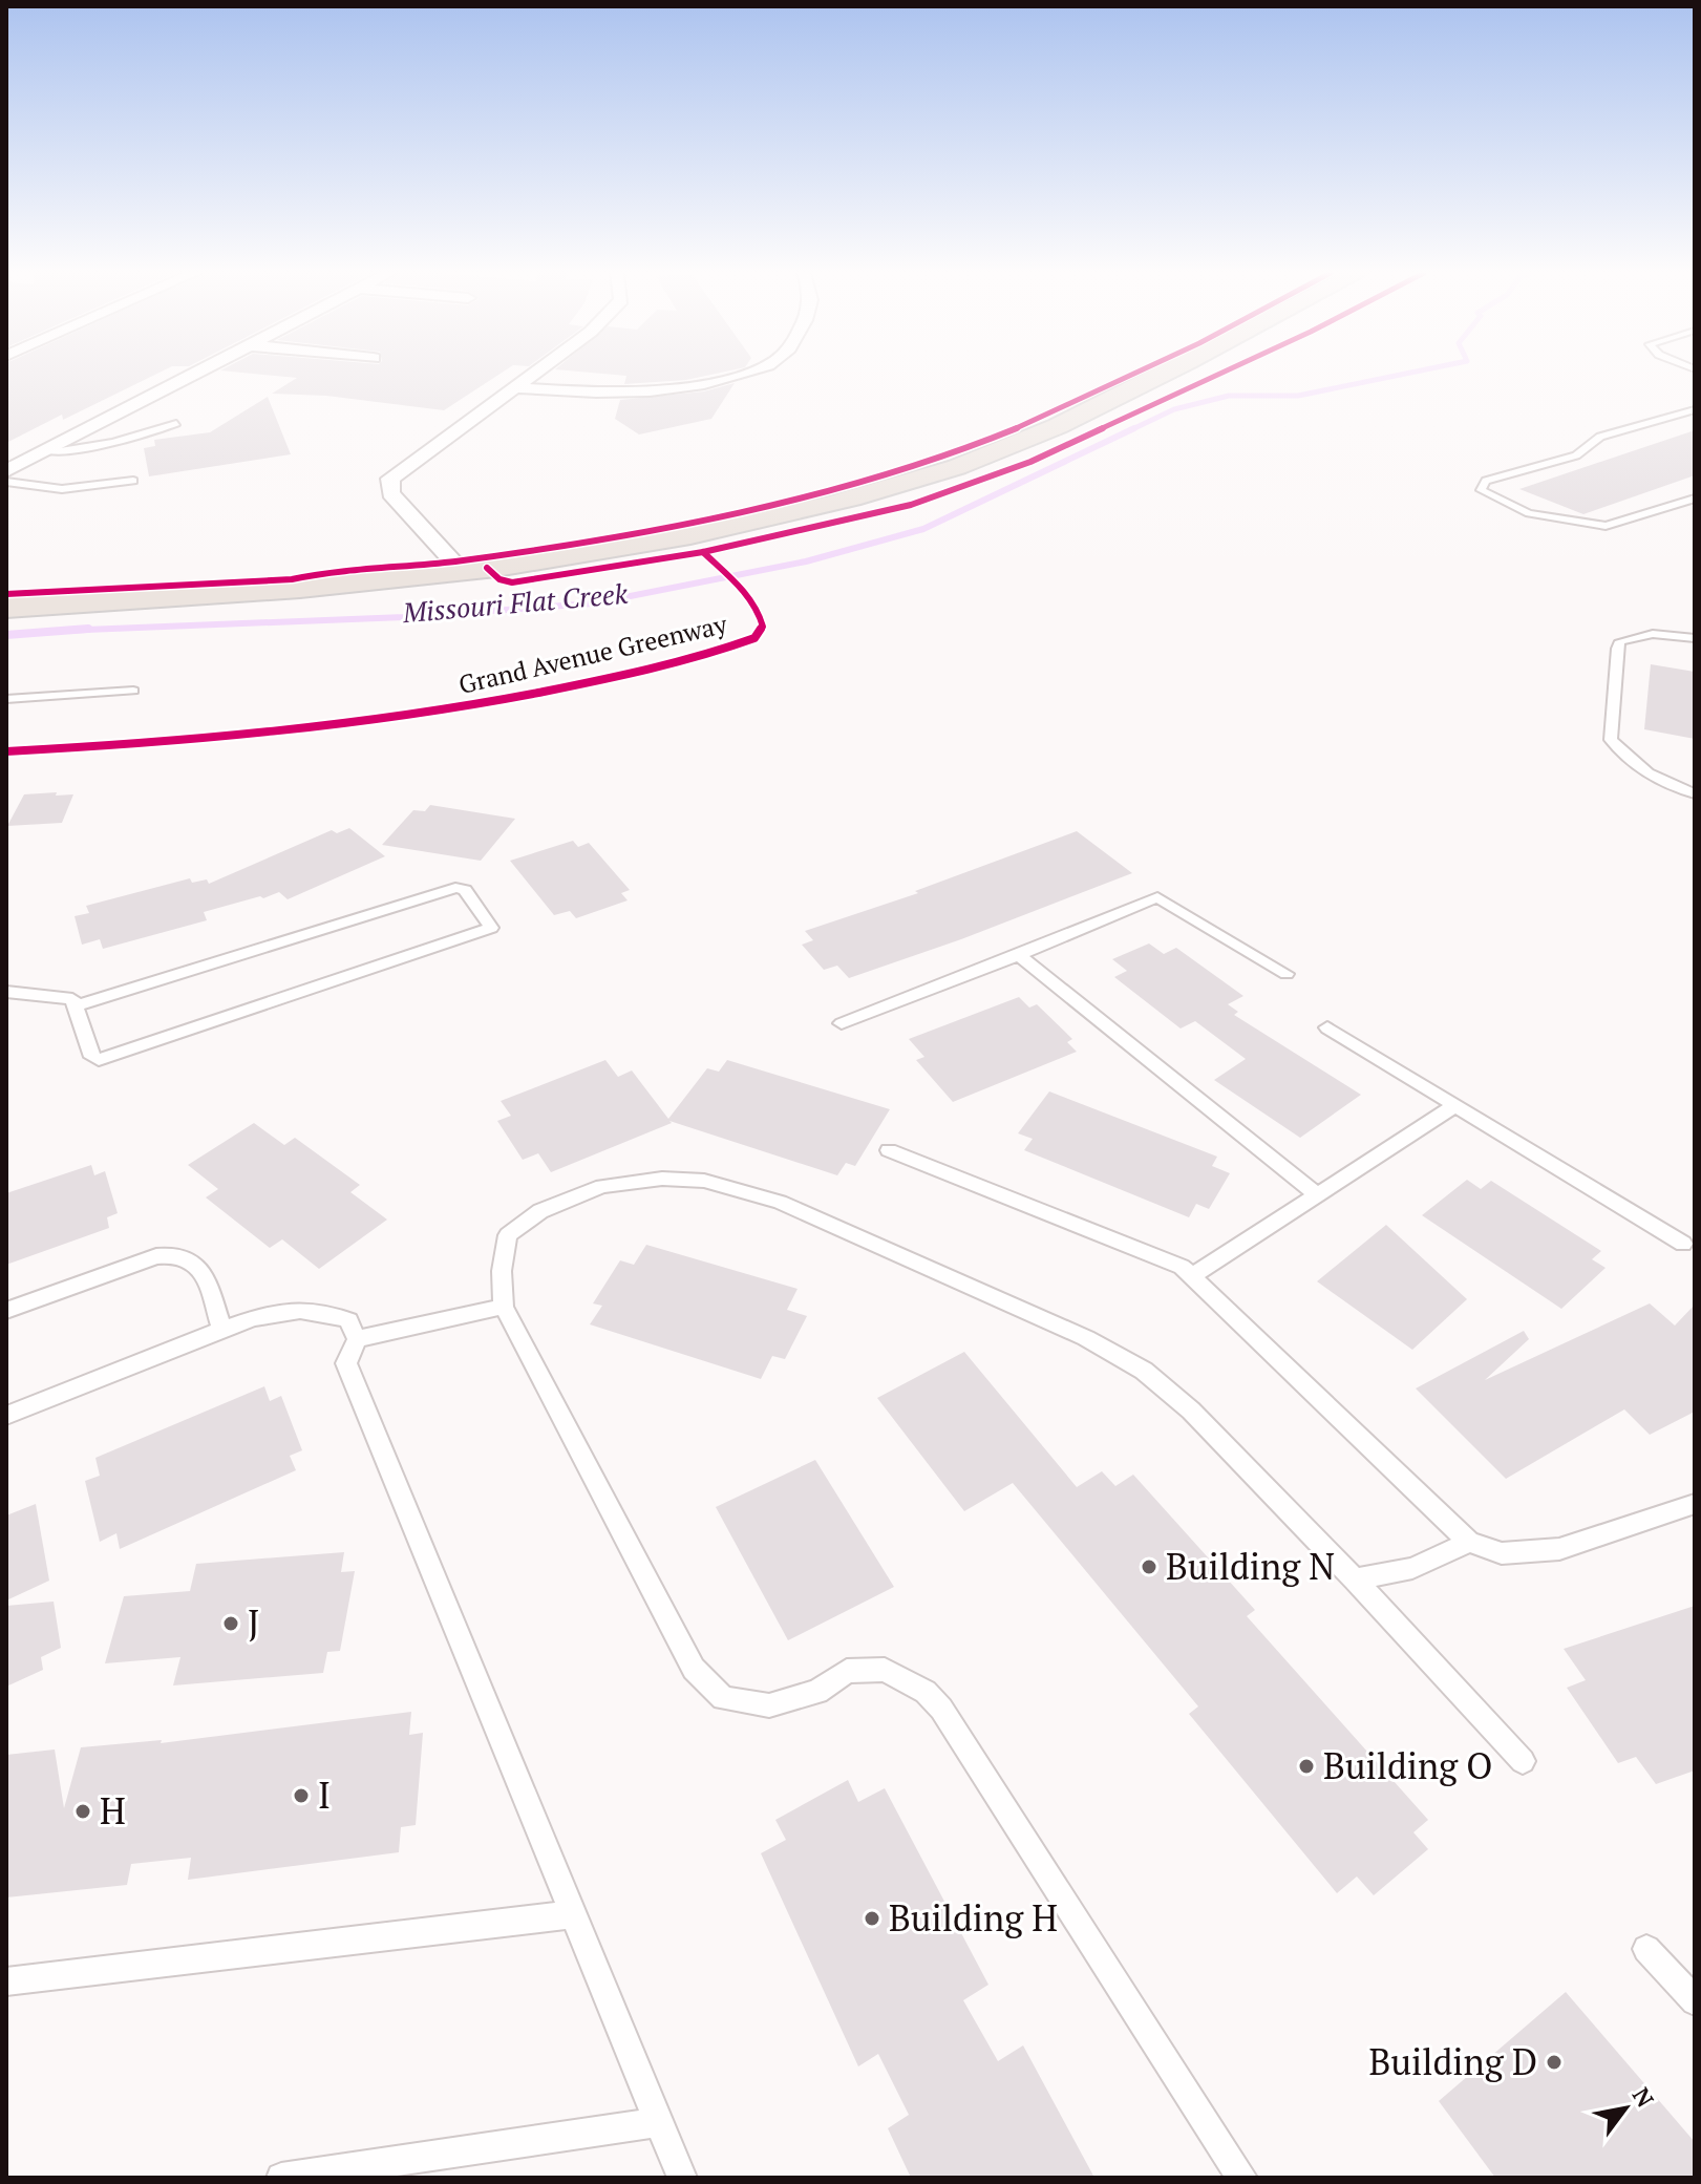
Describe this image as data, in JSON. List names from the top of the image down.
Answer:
{
  "streets": {
    "cycle path": ["Grand Avenue Greenway"]
  },
  "water": ["Missouri Flat Creek"],
  "places": [
    "Building N",
    "J",
    "Building O",
    "I",
    "H",
    "Building H",
    "Building D"
  ],
  "north": "top right"
}
